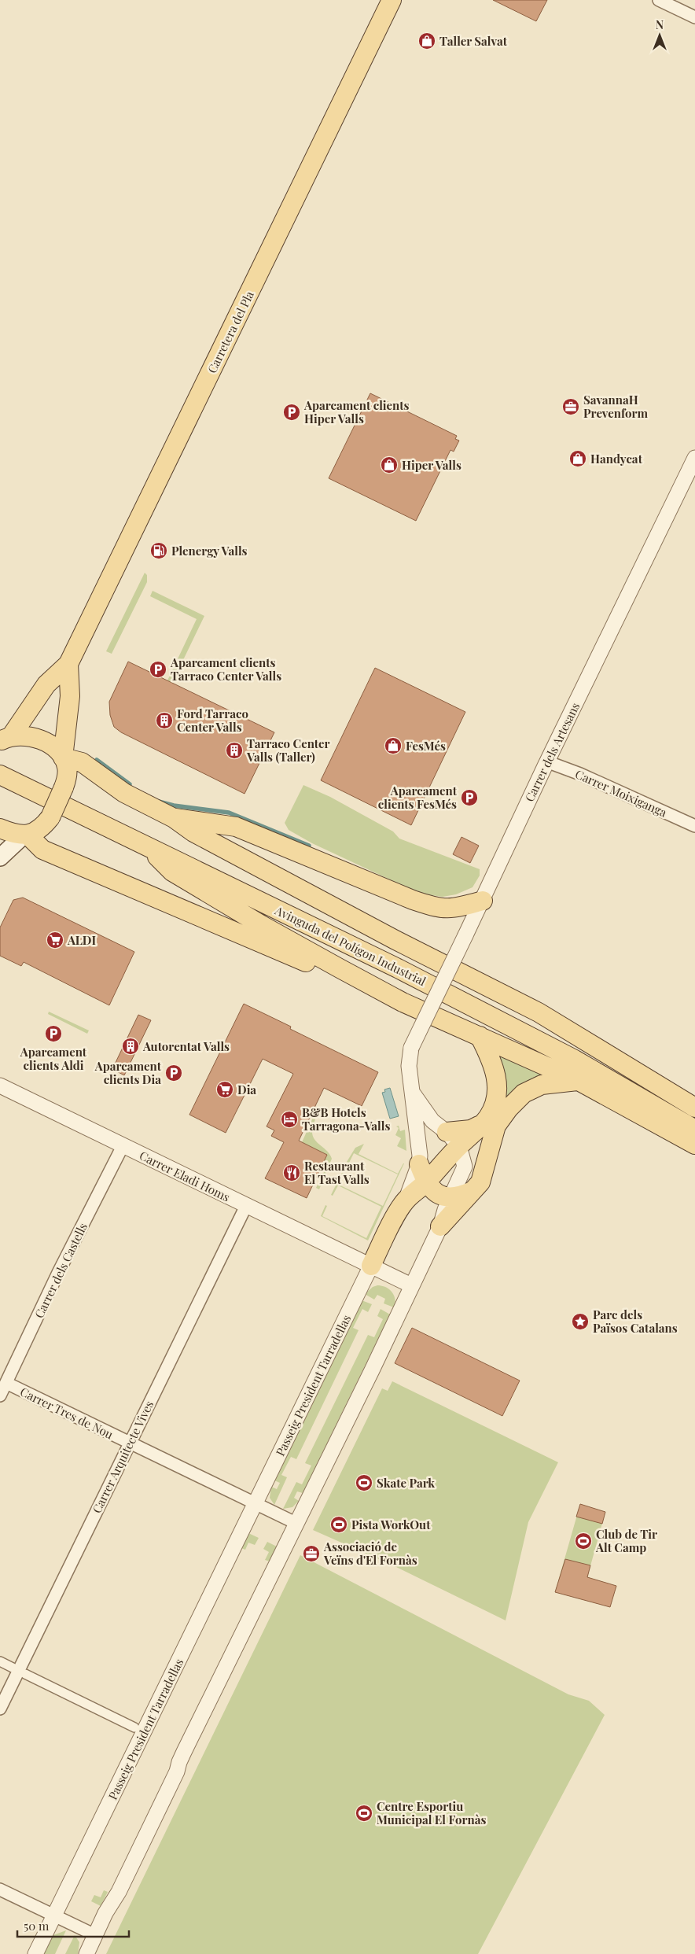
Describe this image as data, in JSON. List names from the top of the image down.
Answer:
{
  "streets": {
    "main road": ["Carretera del Pla", "Avinguda del Polígon Industrial"],
    "street": [
      "Carrer dels Artesans",
      "Carrer Moixiganga",
      "Carrer Eladi Homs",
      "Carrer dels Castells",
      "Passeig President Tarradellas",
      "Carrer Tres de Nou",
      "Carrer Arquitecte Vives"
    ]
  },
  "crossings": [
    ["Carrer dels Artesans", "Carrer Moixiganga"],
    ["Carrer Eladi Homs", "Carrer dels Castells"],
    ["Carrer Eladi Homs", "Passeig President Tarradellas"],
    ["Carrer Eladi Homs", "Carrer Arquitecte Vives"],
    ["Carrer dels Castells", "Carrer Tres de Nou"],
    ["Passeig President Tarradellas", "Carrer Tres de Nou"],
    ["Carrer Tres de Nou", "Carrer Arquitecte Vives"]
  ],
  "places": {
    "shop": [
      "Taller Salvat",
      "Handycat",
      "Hiper Valls",
      "FesMés"
    ],
    "office": ["SavannaH Prevenform", "Associació de Veïns d'El Fornàs"],
    "parking": [
      "Aparcament clients Hiper Valls",
      "Aparcament clients Tarraco Center Valls",
      "Aparcament clients FesMés",
      "Aparcament clients Aldi",
      "Aparcament clients Dia"
    ],
    "fuel station": ["Plenergy Valls"],
    "building": ["Ford Tarraco Center Valls", "Tarraco Center Valls (Taller)", "Autorentat Valls"],
    "supermarket": ["ALDI", "Dia"],
    "hotel": ["B&B Hotels Tarragona-Valls"],
    "restaurant": ["Restaurant El Tast Valls"],
    "place": ["Parc dels Països Catalans"],
    "sports": [
      "Skate Park",
      "Pista WorkOut",
      "Club de Tir Alt Camp",
      "Centre Esportiu Municipal El Fornàs"
    ]
  },
  "scale_bar": "50 m",
  "north": "top"
}
